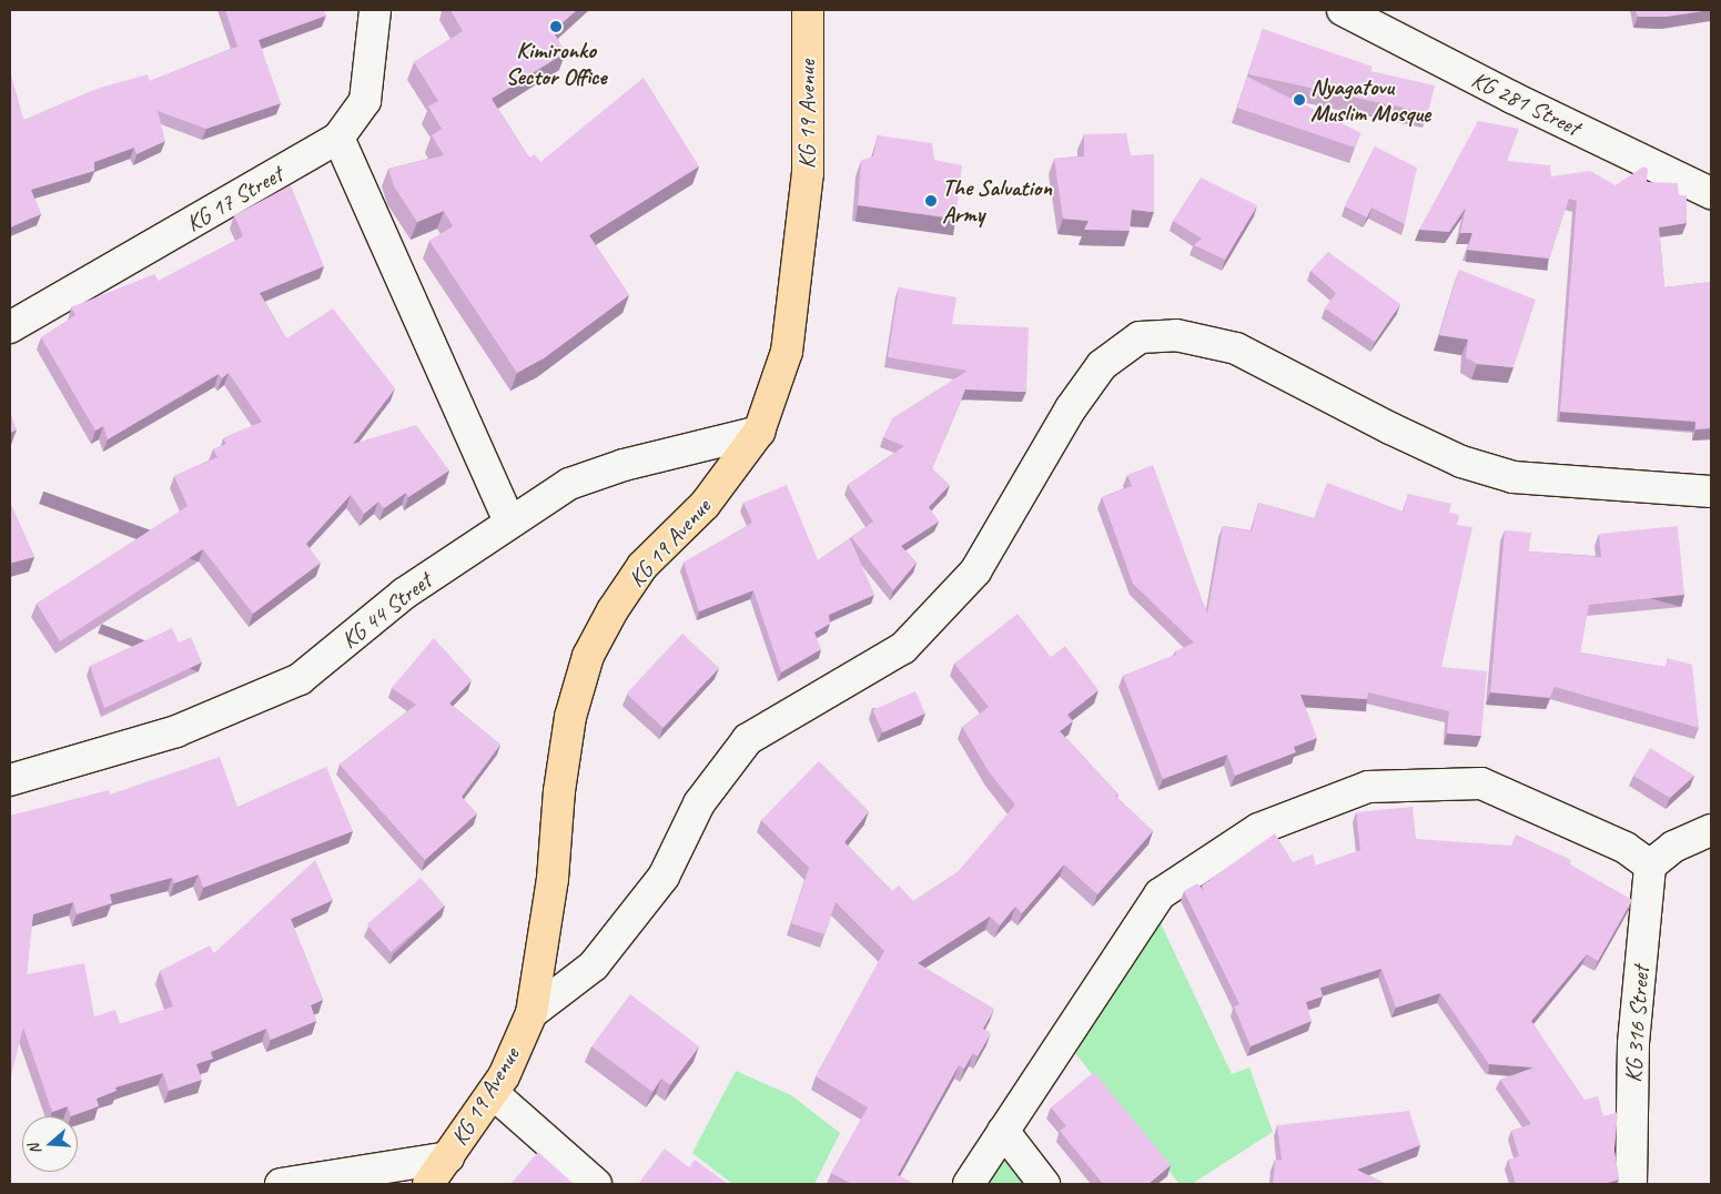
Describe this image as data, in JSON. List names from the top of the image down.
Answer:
{
  "streets": {
    "main road": ["KG 19 Avenue"],
    "street": [
      "KG 281 Street",
      "KG 17 Street",
      "KG 44 Street",
      "KG 316 Street"
    ]
  },
  "crossings": [
    ["KG 19 Avenue", "KG 44 Street"]
  ],
  "places": ["Kimironko Sector Office", "Nyagatovu Muslim Mosque", "The Salvation Army"],
  "north": "left"
}
